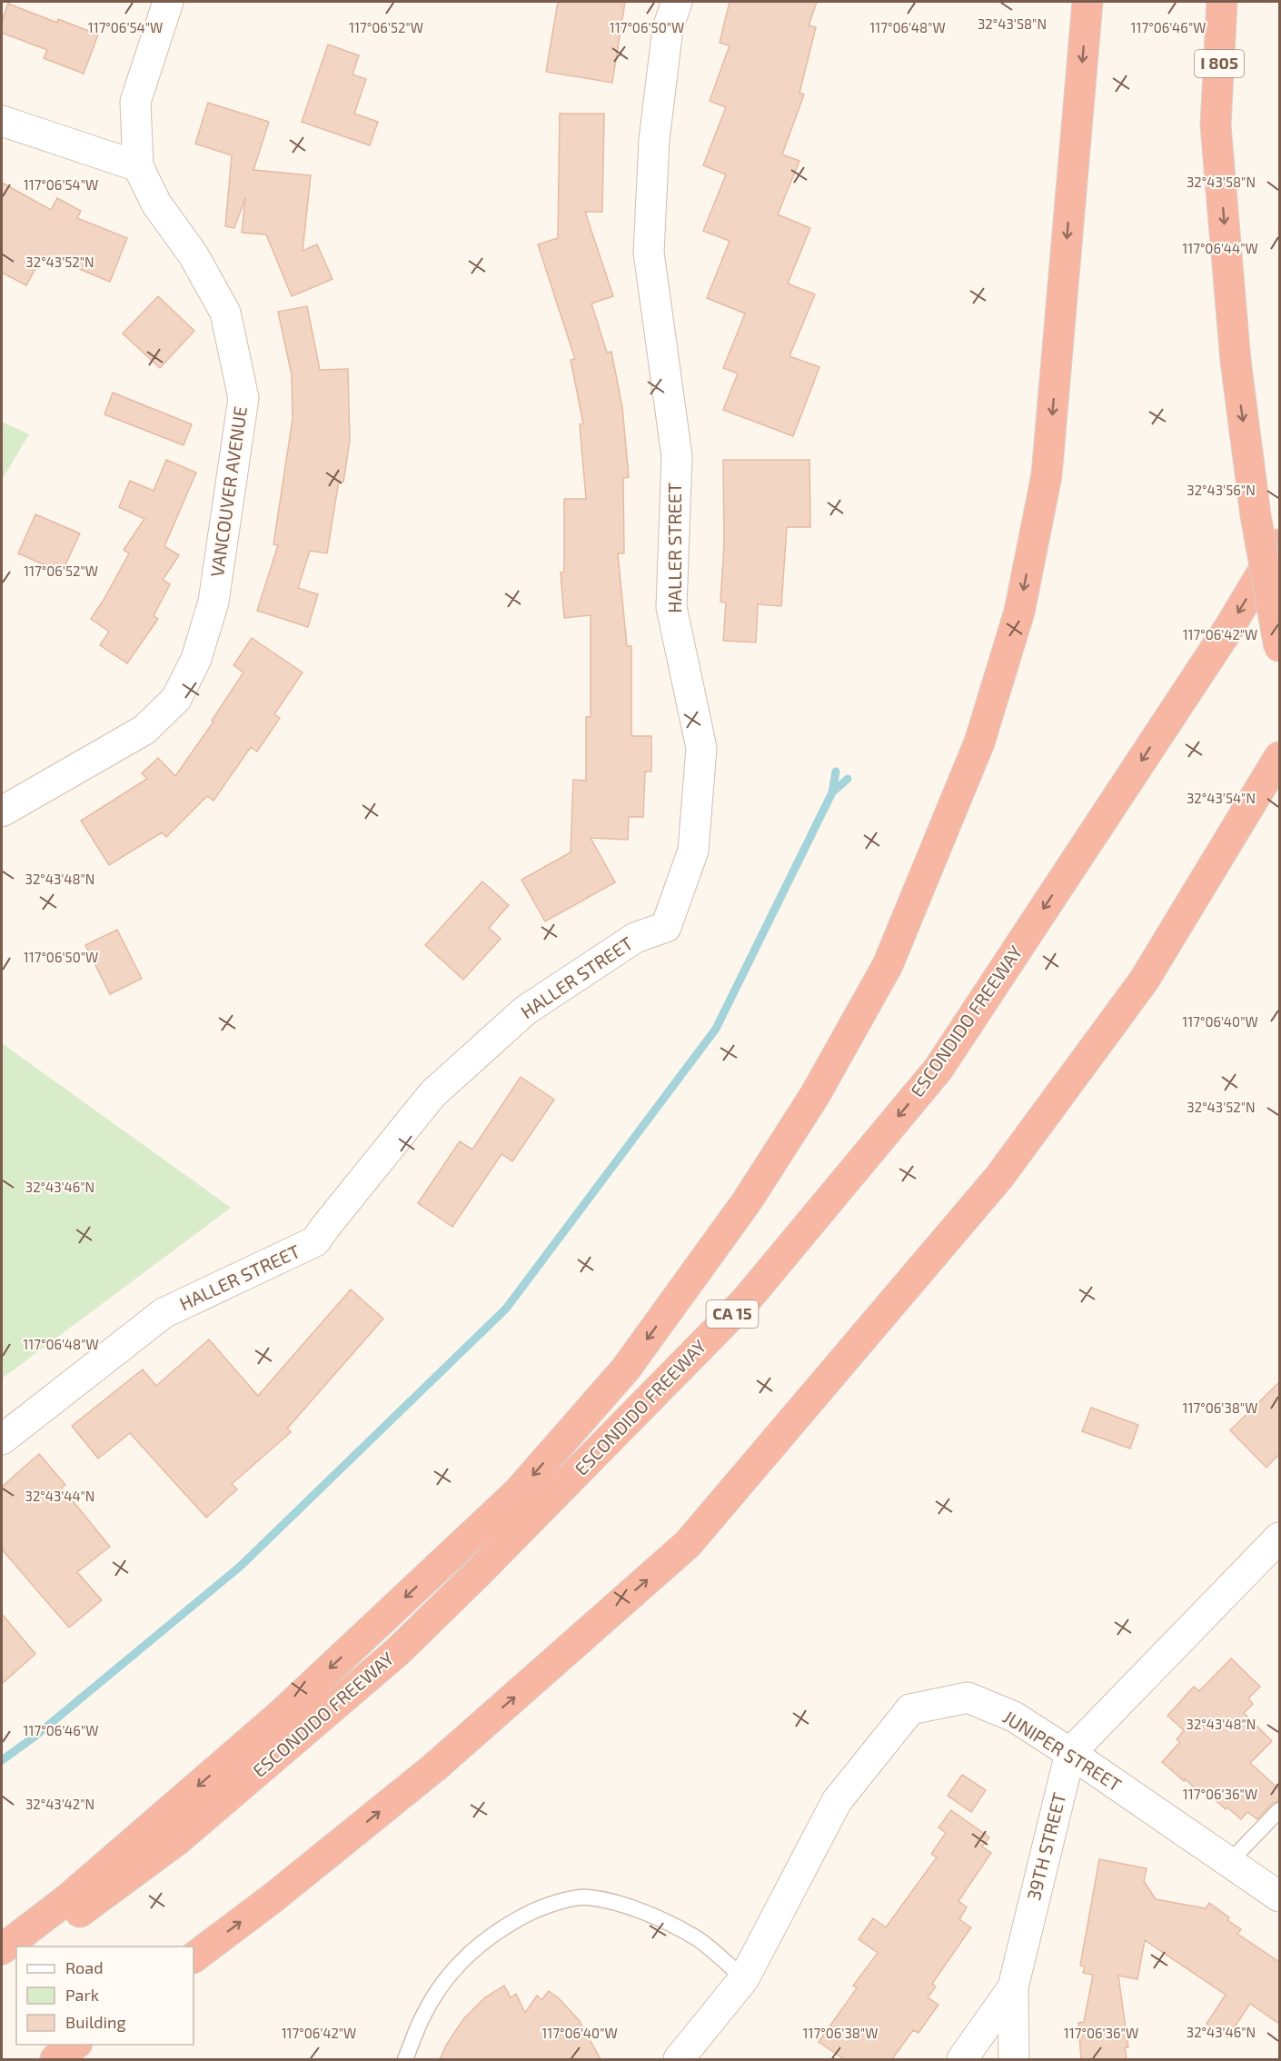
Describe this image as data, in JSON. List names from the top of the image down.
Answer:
{
  "streets": {
    "highway": ["I 805", "ESCONDIDO FREEWAY", "CA 15"],
    "street": [
      "VANCOUVER AVENUE",
      "HALLER STREET",
      "JUNIPER STREET",
      "39TH STREET"
    ]
  },
  "crossings": [
    ["JUNIPER STREET", "39TH STREET"]
  ],
  "legend": ["Road", "Park", "Building"],
  "coordinates": [
    "32°43'58\"N",
    "117°06'54\"W",
    "117°06'52\"W",
    "117°06'50\"W",
    "117°06'48\"W",
    "117°06'46\"W",
    "117°06'44\"W",
    "32°43'52\"N",
    "32°43'56\"N",
    "117°06'42\"W",
    "32°43'54\"N",
    "32°43'48\"N",
    "117°06'40\"W",
    "32°43'46\"N",
    "117°06'38\"W",
    "32°43'44\"N",
    "117°06'36\"W",
    "32°43'42\"N"
  ]
}
